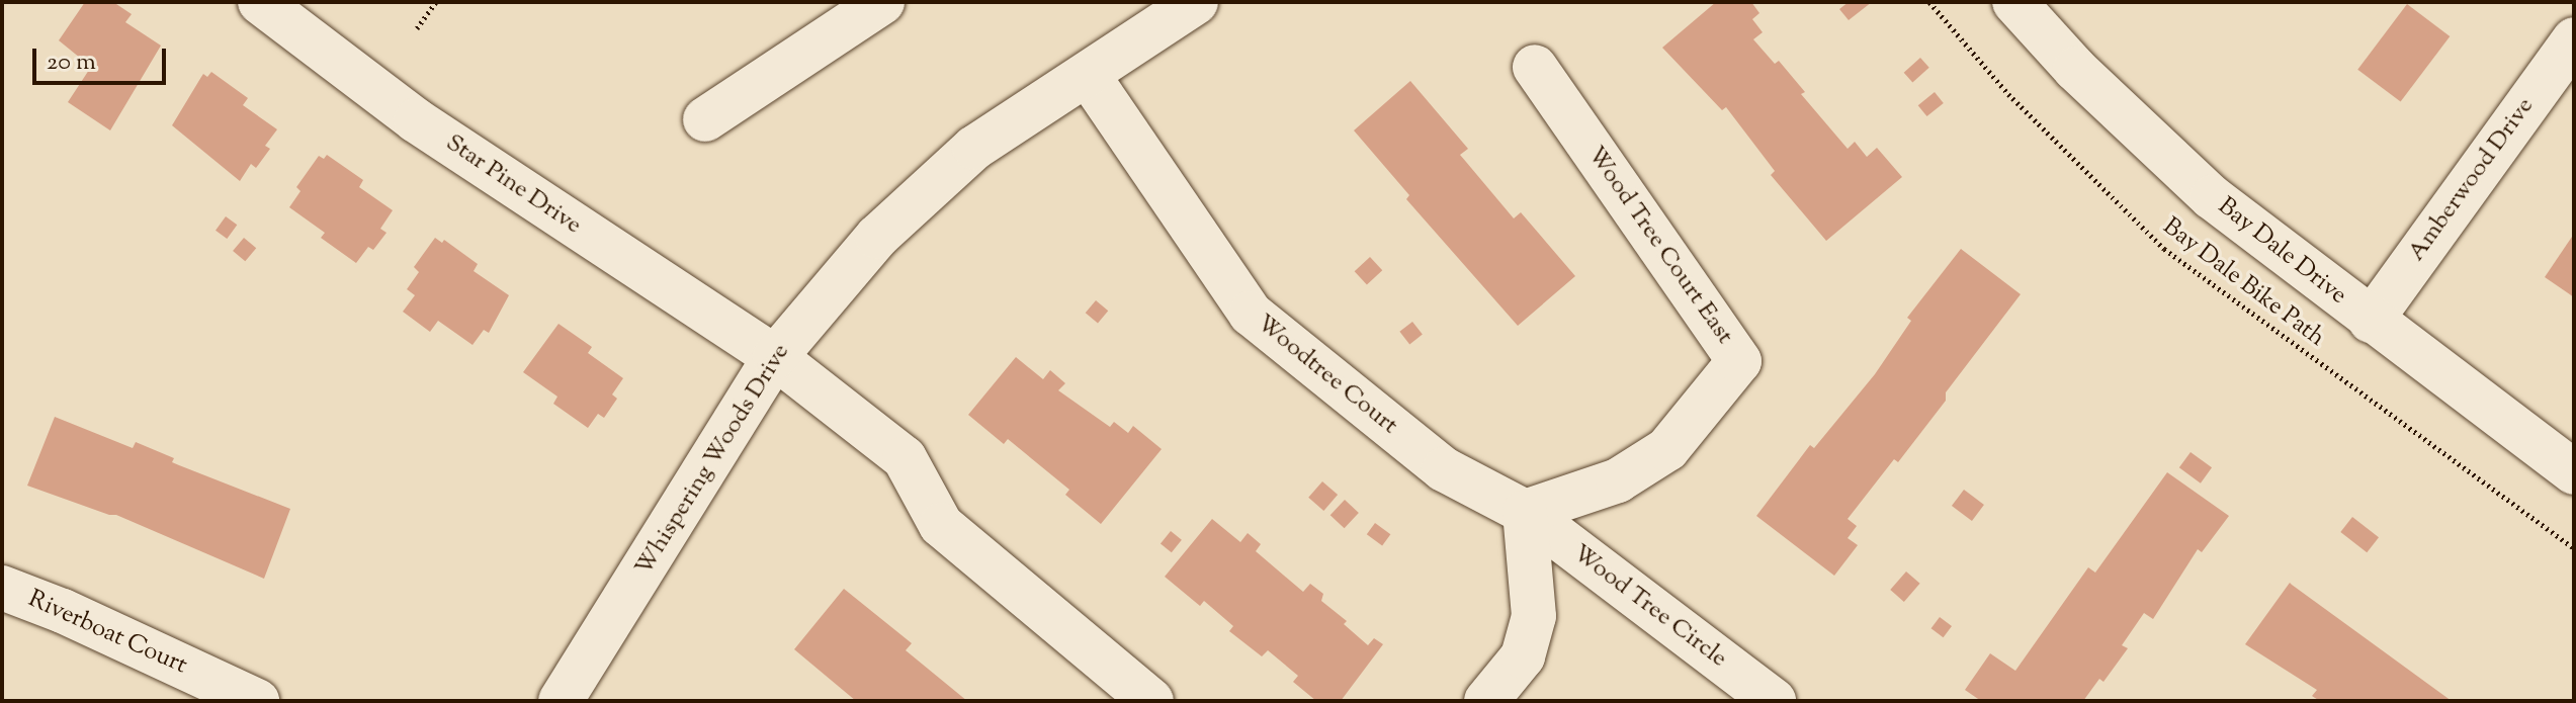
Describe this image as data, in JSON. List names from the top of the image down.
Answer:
{
  "streets": {
    "street": [
      "Amberwood Drive",
      "Star Pine Drive",
      "Wood Tree Court East",
      "Bay Dale Drive",
      "Woodtree Court",
      "Whispering Woods Drive",
      "Wood Tree Circle",
      "Riverboat Court"
    ],
    "path": ["Bay Dale Bike Path"]
  },
  "crossings": [
    ["Amberwood Drive", "Bay Dale Drive"],
    ["Star Pine Drive", "Whispering Woods Drive"],
    ["Wood Tree Court East", "Woodtree Court"],
    ["Wood Tree Court East", "Wood Tree Circle"],
    ["Woodtree Court", "Whispering Woods Drive"],
    ["Woodtree Court", "Wood Tree Circle"]
  ],
  "scale_bar": "20 m"
}
